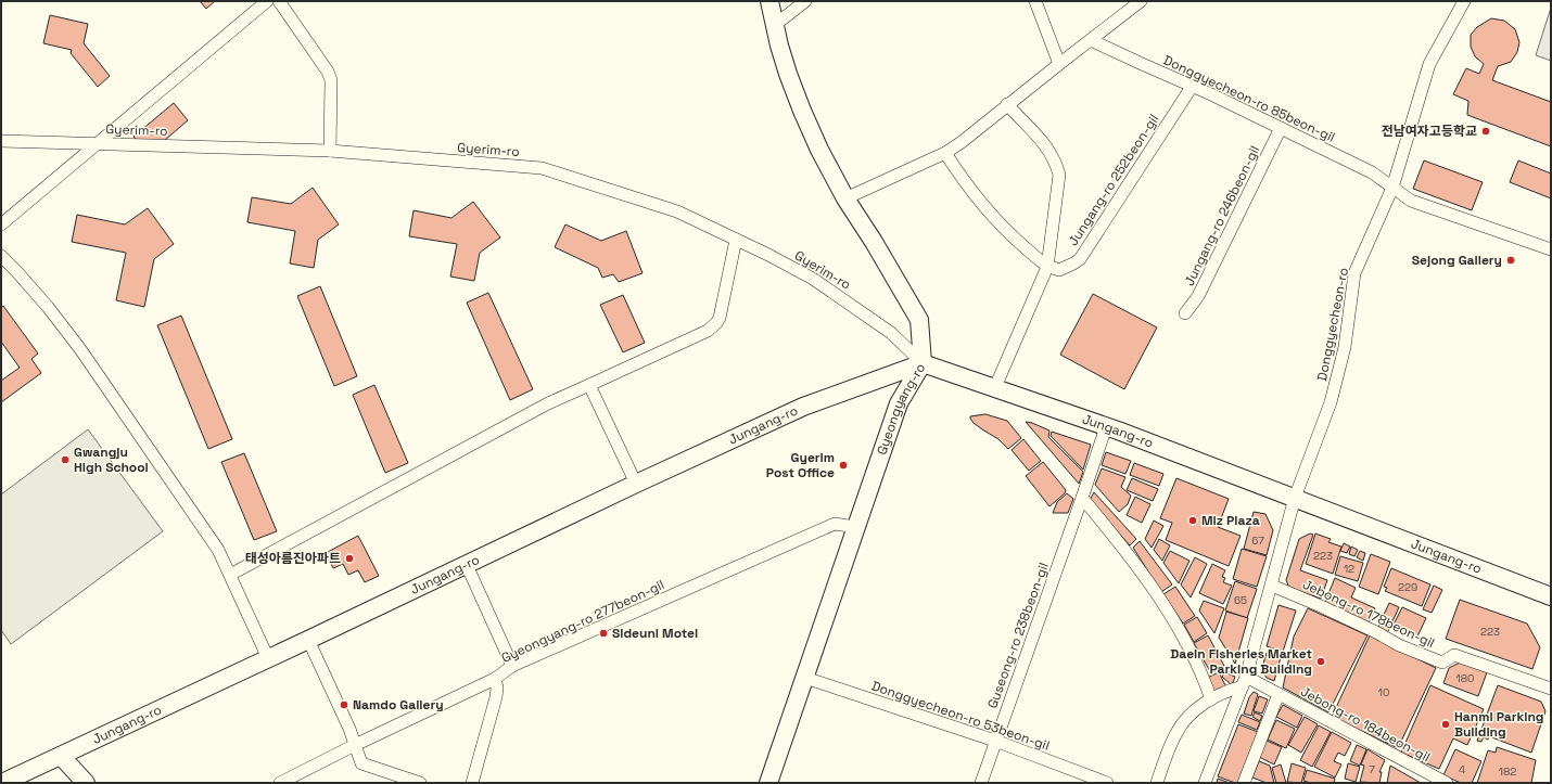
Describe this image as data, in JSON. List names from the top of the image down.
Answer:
{
  "streets": {
    "main road": ["Gyeongyang-ro", "Jungang-ro"],
    "street": [
      "Donggyecheon-ro 85beon-gil",
      "Gyerim-ro",
      "Jungang-ro 252beon-gil",
      "Jungang-ro 246beon-gil",
      "Donggyecheon-ro",
      "Jebong-ro 178beon-gil",
      "Gyeongyang-ro 277beon-gil",
      "Guseong-ro 238beon-gil",
      "Donggyecheon-ro 53beon-gil",
      "Jebong-ro 184beon-gil"
    ]
  },
  "crossings": [
    ["Donggyecheon-ro 85beon-gil", "Jungang-ro 252beon-gil"],
    ["Donggyecheon-ro 85beon-gil", "Jungang-ro 246beon-gil"],
    ["Donggyecheon-ro 85beon-gil", "Donggyecheon-ro"],
    ["Gyerim-ro", "Gyeongyang-ro"],
    ["Gyerim-ro", "Jungang-ro"],
    ["Donggyecheon-ro", "Jungang-ro"],
    ["Donggyecheon-ro", "Jebong-ro 178beon-gil"],
    ["Donggyecheon-ro", "Jebong-ro 184beon-gil"],
    ["Gyeongyang-ro", "Jungang-ro"],
    ["Gyeongyang-ro", "Gyeongyang-ro 277beon-gil"],
    ["Gyeongyang-ro", "Donggyecheon-ro 53beon-gil"],
    ["Jungang-ro", "Guseong-ro 238beon-gil"],
    ["Guseong-ro 238beon-gil", "Donggyecheon-ro 53beon-gil"]
  ],
  "places": [
    "전남여자고등학교",
    "Sejong Gallery",
    "Gwangju High School",
    "Gyerim Post Office",
    "Miz Plaza",
    "태성아름진아파트",
    "Sideuni Motel",
    "Daein Fisheries Market Parking Building",
    "Namdo Gallery",
    "Hanmi Parking Building"
  ],
  "house_numbers": [
    "67",
    "223",
    "12",
    "229",
    "65",
    "223",
    "180",
    "10",
    "7",
    "4",
    "182"
  ]
}
